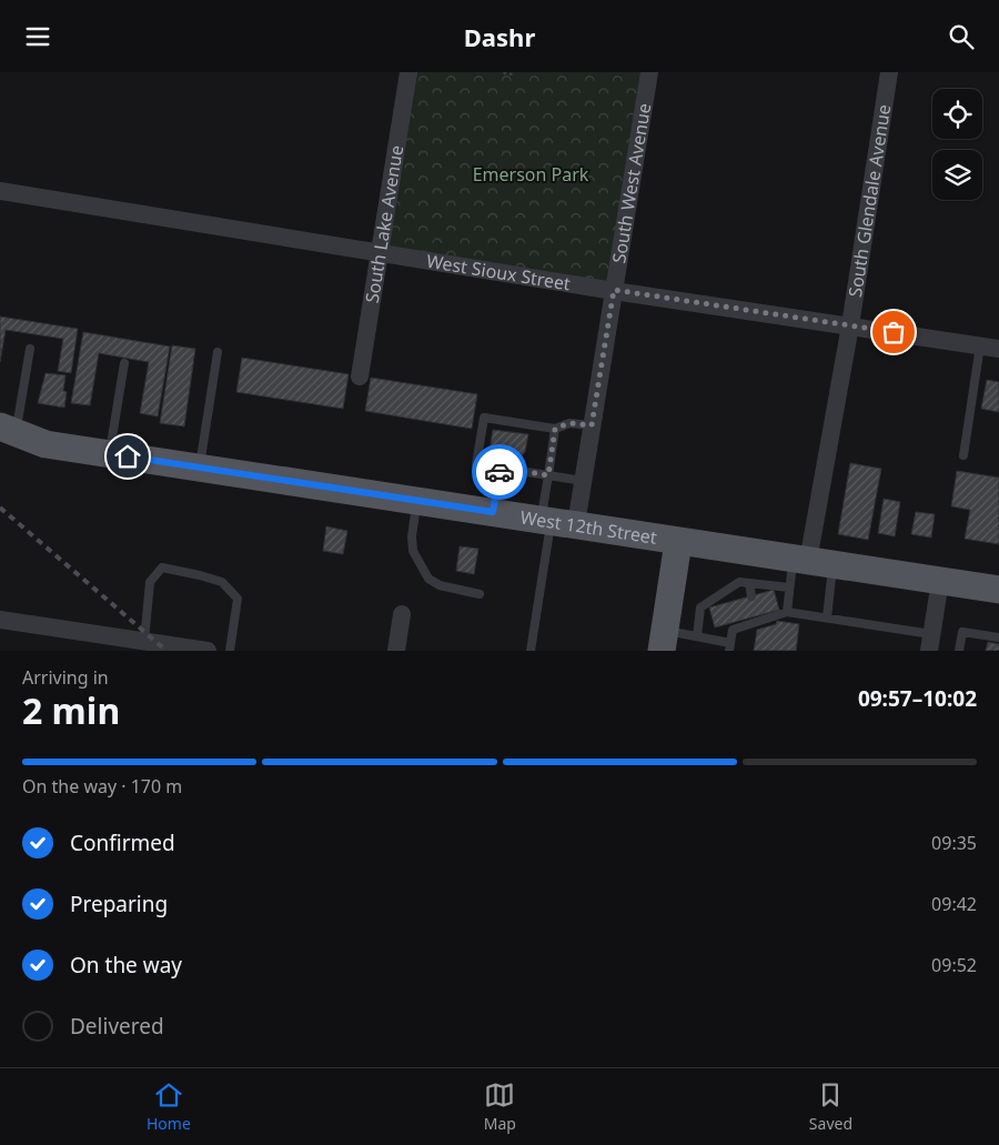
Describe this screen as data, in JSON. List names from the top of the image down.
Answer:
{
  "streets": {
    "main road": ["West 12th Street"],
    "street": [
      "South West Avenue",
      "South Glendale Avenue",
      "South Lake Avenue",
      "West Sioux Street"
    ]
  },
  "crossings": [
    ["South West Avenue", "West Sioux Street"],
    ["South West Avenue", "West 12th Street"],
    ["South Glendale Avenue", "West Sioux Street"],
    ["South Glendale Avenue", "West 12th Street"],
    ["South Lake Avenue", "West Sioux Street"]
  ],
  "parks": ["Emerson Park"],
  "page": {
    "header": "Dashr",
    "heading": ["2 min", "Arriving in", "09:57–10:02"],
    "bar": "On the way · 170 m",
    "list": [
      ["Confirmed", "09:35"],
      ["Preparing", "09:42"],
      ["On the way", "09:52"],
      "Delivered"
    ],
    "tabs": ["Home", "Map", "Saved"]
  }
}
